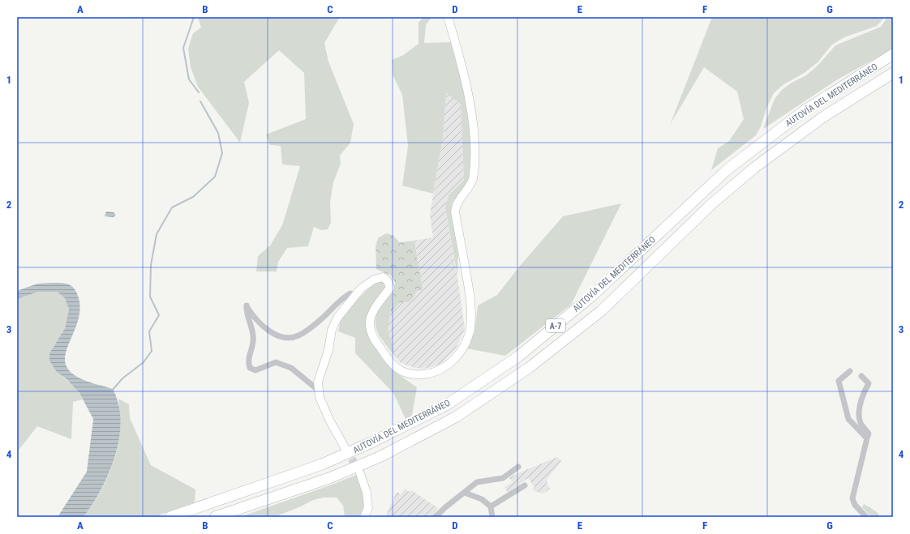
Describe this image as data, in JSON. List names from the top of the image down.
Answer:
{
  "streets": {
    "highway": ["AUTOVÍA DEL MEDITERRÁNEO", "A-7"]
  },
  "grid": {
    "columns": [
      "A",
      "B",
      "C",
      "D",
      "E",
      "F",
      "G"
    ],
    "rows": [
      "1",
      "2",
      "3",
      "4"
    ]
  }
}
